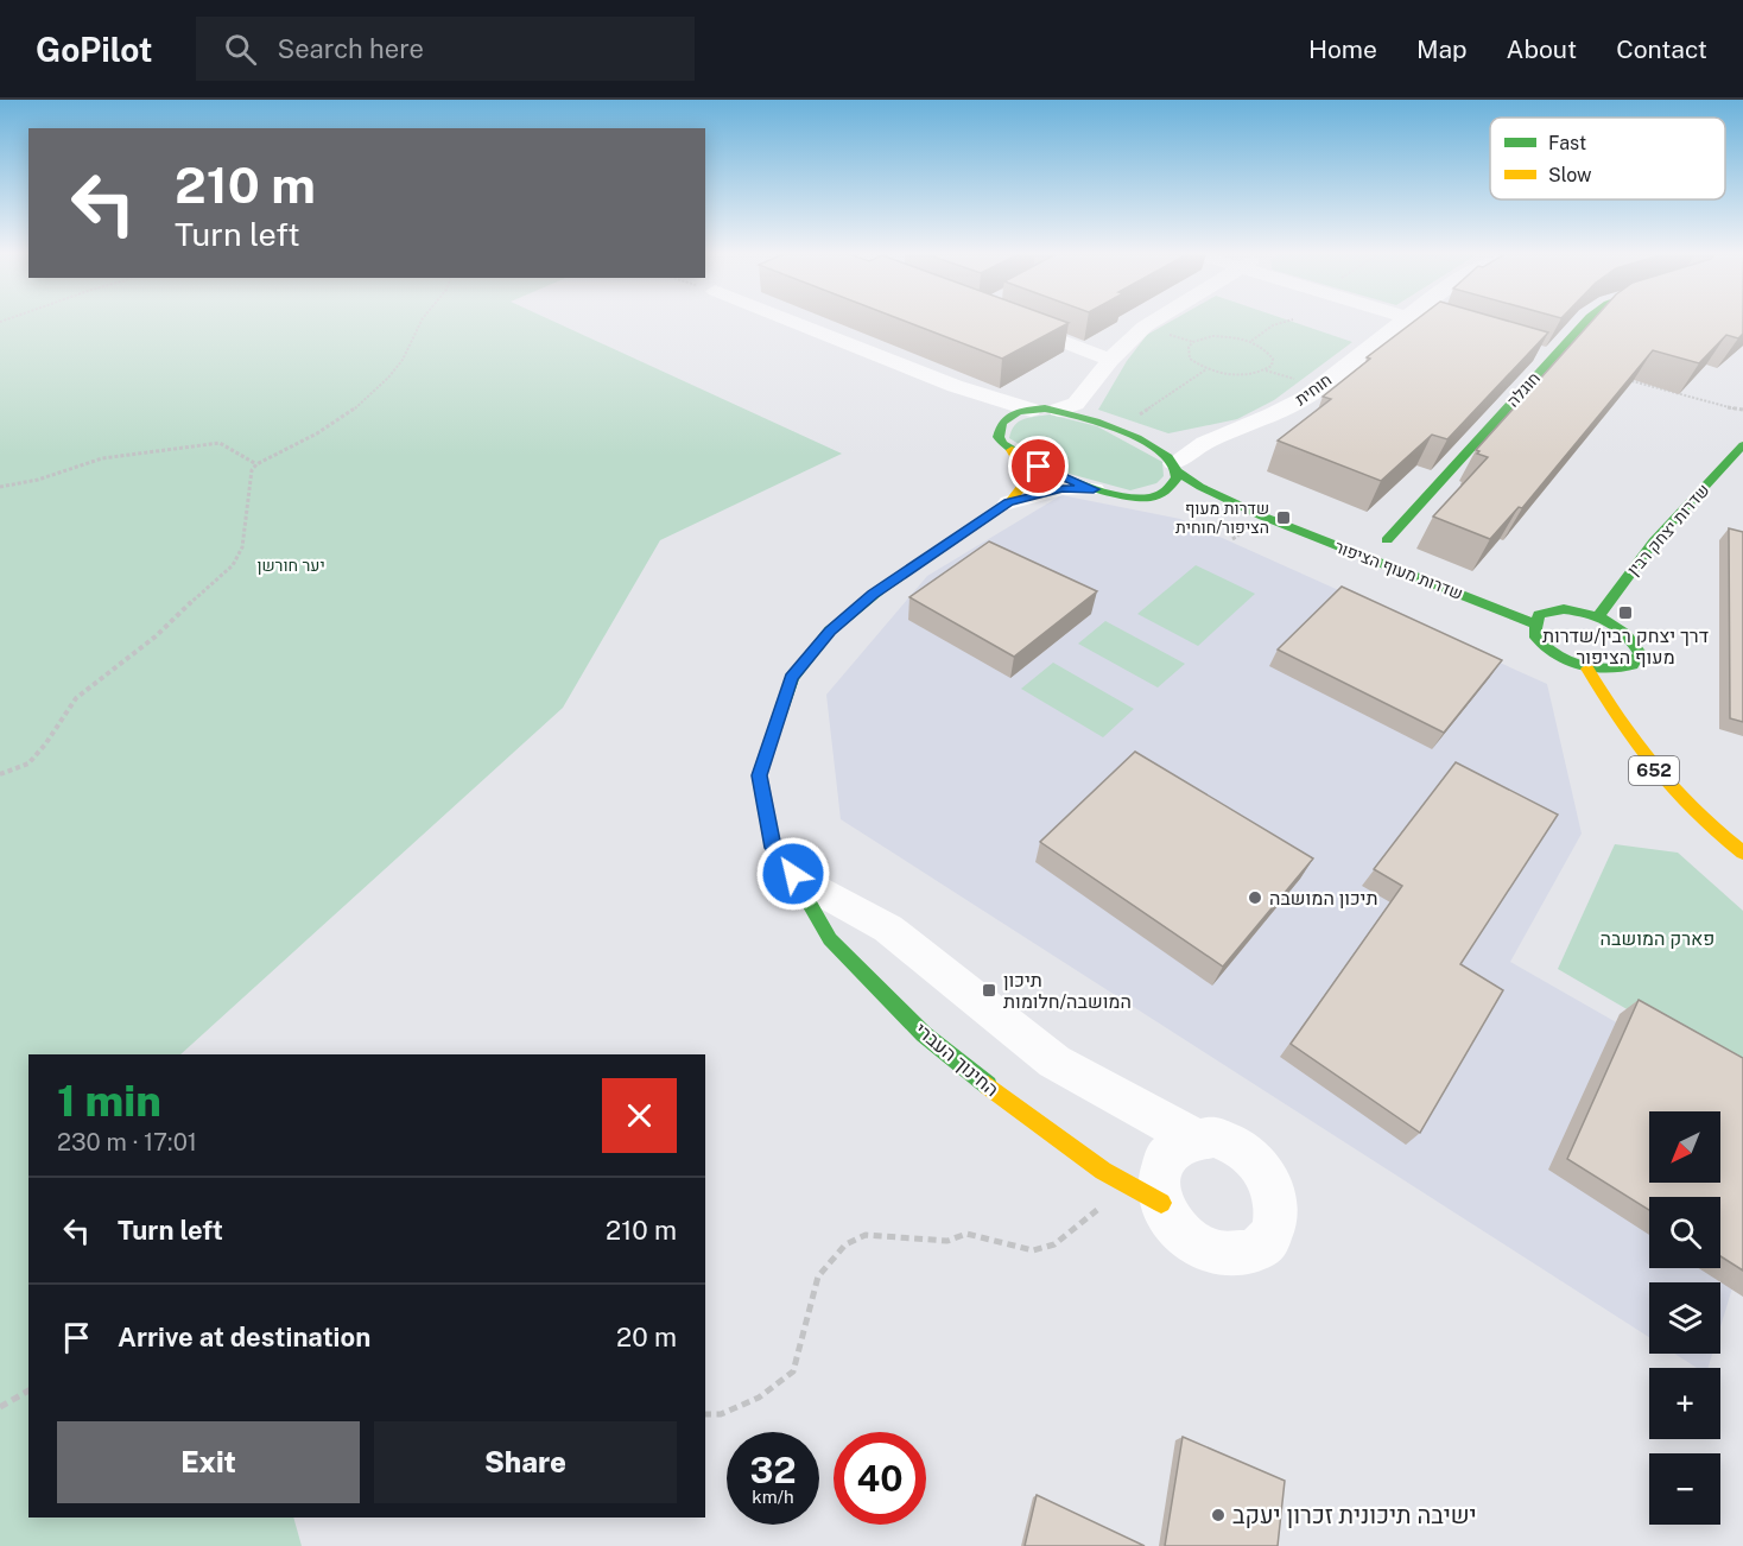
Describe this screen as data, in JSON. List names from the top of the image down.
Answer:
{
  "streets": {
    "street": [
      "חוחית",
      "חוגלה",
      "שדרות יצחק רבין",
      "שדרות מעוף הציפור",
      "652",
      "החינוך העברי"
    ]
  },
  "crossings": [
    ["חוחית", "שדרות מעוף הציפור"]
  ],
  "parks": ["יער חורשן", "פארק המושבה"],
  "places": {
    "transit": ["שדרות מעוף הציפור/חוחית", "דרך יצחק רבין/שדרות מעוף הציפור", "תיכון המושבה/חלומות"],
    "other": ["תיכון המושבה", "ישיבה תיכונית זכרון יעקב"]
  },
  "legend": ["Fast", "Slow"],
  "north": "bottom left",
  "page": {
    "header": "GoPilot",
    "search": "Search here",
    "nav": [
      "Home",
      "Map",
      "About",
      "Contact"
    ],
    "turn": ["210 m", "Turn left"],
    "heading": ["1 min", "230 m · 17:01"],
    "map_buttons": ["+", "−"],
    "list": [
      {
        "name": "Turn left",
        "value": "210 m"
      },
      {
        "name": "Arrive at destination",
        "value": "20 m"
      }
    ],
    "buttons": ["Exit", "Share"],
    "speed": "32 km/h",
    "limit": "40"
  }
}
